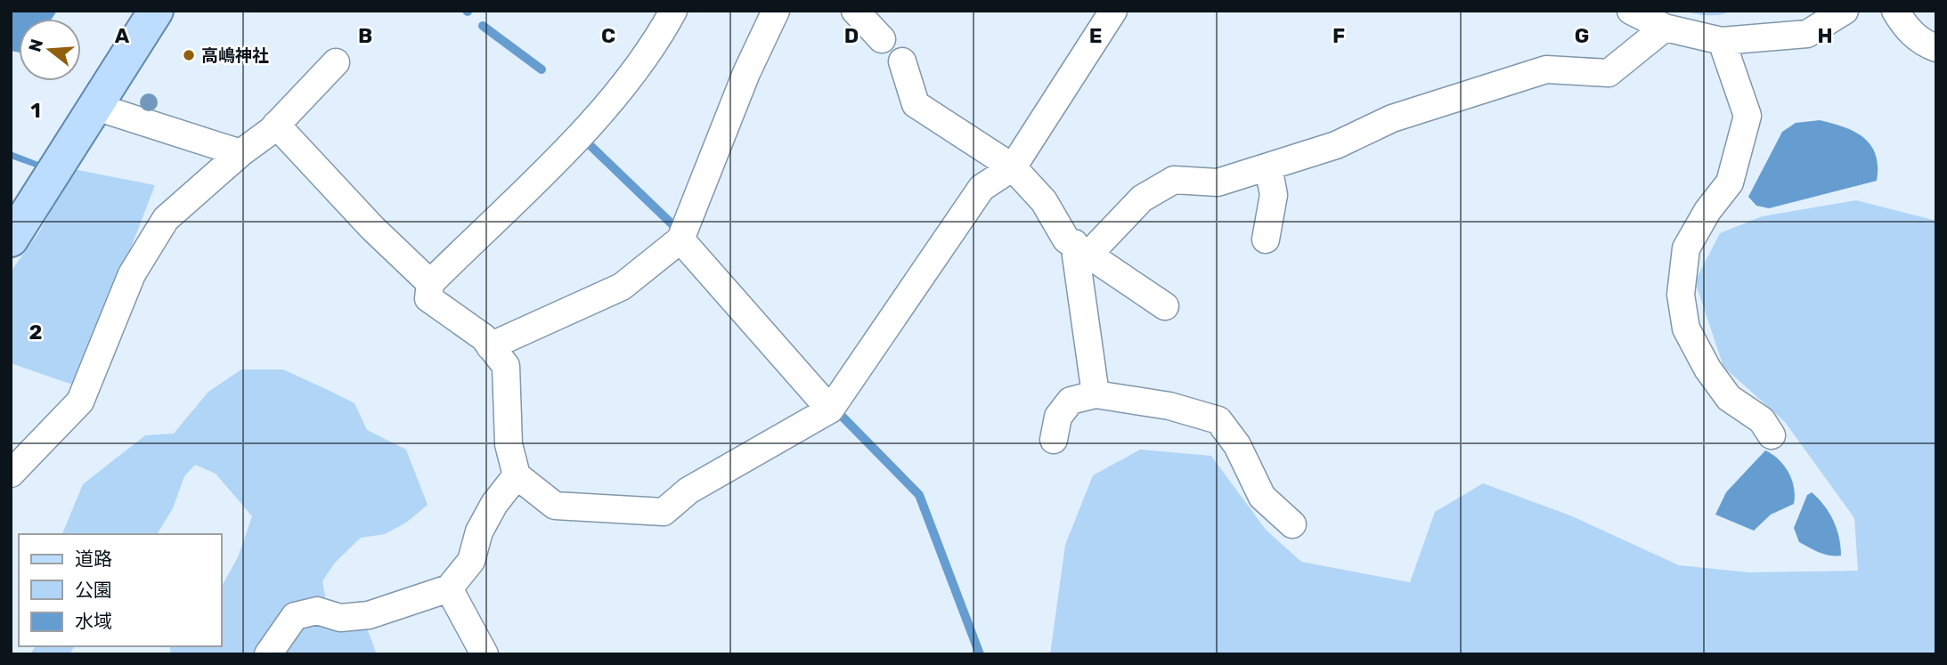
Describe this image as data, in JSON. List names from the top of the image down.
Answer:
{
  "places": ["高嶋神社"],
  "legend": ["道路", "公園", "水域"],
  "north": "left",
  "grid": {
    "columns": [
      "A",
      "B",
      "C",
      "D",
      "E",
      "F",
      "G",
      "H"
    ],
    "rows": ["1", "2"]
  }
}
